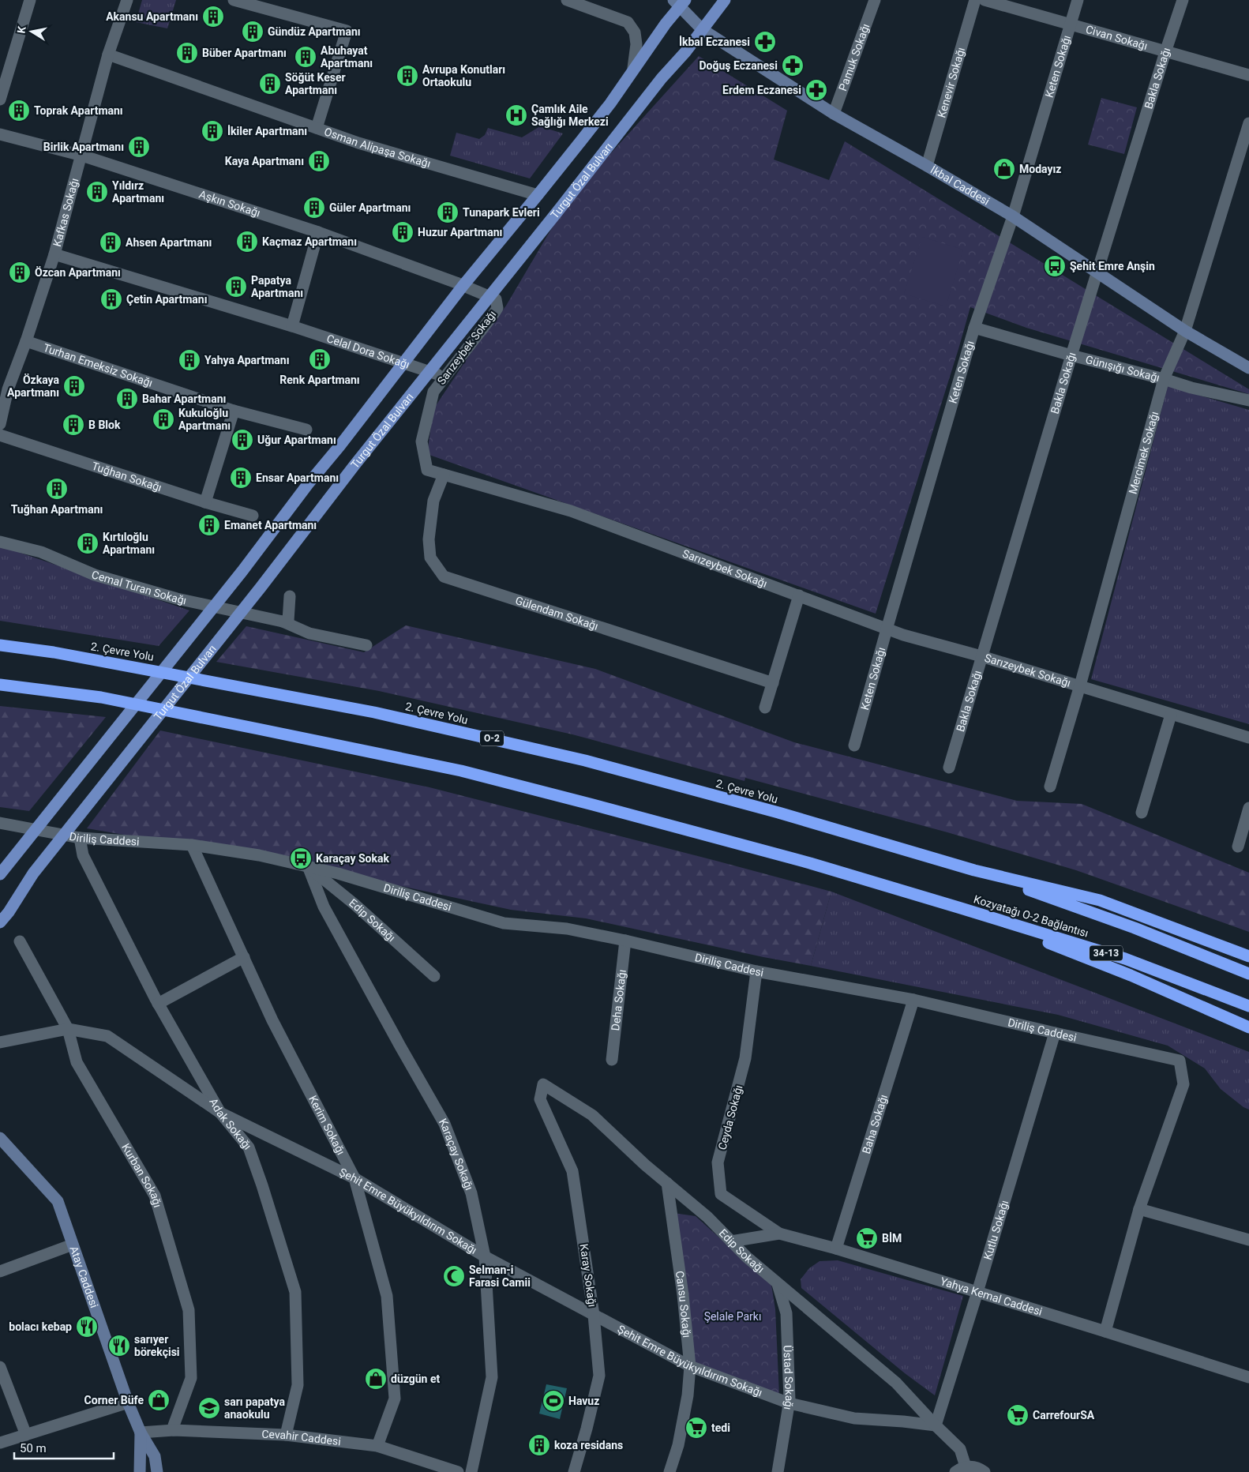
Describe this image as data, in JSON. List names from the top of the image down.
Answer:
{
  "streets": {
    "highway": [
      "2. Çevre Yolu",
      "O-2",
      "Kozyatağı O-2 Bağlantısı",
      "34-13"
    ],
    "main road": ["Turgut Özal Bulvarı", "İkbal Caddesi", "Atay Caddesi"],
    "street": [
      "Civan Sokağı",
      "Pamuk Sokağı",
      "Keten Sokağı",
      "Bakla Sokağı",
      "Kenevir Sokağı",
      "Osman Alipaşa Sokağı",
      "Aşkın Sokağı",
      "Kafkas Sokağı",
      "Sarızeybek Sokağı",
      "Celal Dora Sokağı",
      "Turhan Emeksiz Sokağı",
      "Günışığı Sokağı",
      "Mercimek Sokağı",
      "Tuğhan Sokağı",
      "Cemal Turan Sokağı",
      "Gülendam Sokağı",
      "Diriliş Caddesi",
      "Edip Sokağı",
      "Deha Sokağı",
      "Ceyda Sokağı",
      "Adak Sokağı",
      "Baha Sokağı",
      "Kerim Sokağı",
      "Karaçay Sokağı",
      "Kurban Sokağı",
      "Şehit Emre Büyükyıldırım Sokağı",
      "Kutlu Sokağı",
      "Karay Sokağı",
      "Yahya Kemal Caddesi",
      "Cansu Sokağı",
      "Üstad Sokağı",
      "Cevahir Caddesi"
    ]
  },
  "crossings": [
    ["Civan Sokağı", "Keten Sokağı"],
    ["Civan Sokağı", "Bakla Sokağı"],
    ["Pamuk Sokağı", "İkbal Caddesi"],
    ["Keten Sokağı", "İkbal Caddesi"],
    ["Keten Sokağı", "Sarızeybek Sokağı"],
    ["Keten Sokağı", "Günışığı Sokağı"],
    ["Bakla Sokağı", "İkbal Caddesi"],
    ["Bakla Sokağı", "Sarızeybek Sokağı"],
    ["Bakla Sokağı", "Günışığı Sokağı"],
    ["Kenevir Sokağı", "İkbal Caddesi"],
    ["Osman Alipaşa Sokağı", "Kafkas Sokağı"],
    ["Turgut Özal Bulvarı", "İkbal Caddesi"],
    ["İkbal Caddesi", "Mercimek Sokağı"],
    ["Aşkın Sokağı", "Kafkas Sokağı"],
    ["Aşkın Sokağı", "Sarızeybek Sokağı"],
    ["Kafkas Sokağı", "Celal Dora Sokağı"],
    ["Kafkas Sokağı", "Turhan Emeksiz Sokağı"],
    ["Sarızeybek Sokağı", "Celal Dora Sokağı"],
    ["Sarızeybek Sokağı", "Mercimek Sokağı"],
    ["Sarızeybek Sokağı", "Gülendam Sokağı"],
    ["Günışığı Sokağı", "Mercimek Sokağı"],
    ["2. Çevre Yolu", "Kozyatağı O-2 Bağlantısı"],
    ["Diriliş Caddesi", "Edip Sokağı"],
    ["Diriliş Caddesi", "Deha Sokağı"],
    ["Diriliş Caddesi", "Ceyda Sokağı"],
    ["Diriliş Caddesi", "Adak Sokağı"],
    ["Diriliş Caddesi", "Baha Sokağı"],
    ["Diriliş Caddesi", "Kerim Sokağı"],
    ["Diriliş Caddesi", "Karaçay Sokağı"],
    ["Diriliş Caddesi", "Kutlu Sokağı"],
    ["Diriliş Caddesi", "Yahya Kemal Caddesi"],
    ["Edip Sokağı", "Karaçay Sokağı"],
    ["Edip Sokağı", "Şehit Emre Büyükyıldırım Sokağı"],
    ["Edip Sokağı", "Kutlu Sokağı"],
    ["Edip Sokağı", "Karay Sokağı"],
    ["Edip Sokağı", "Yahya Kemal Caddesi"],
    ["Edip Sokağı", "Cansu Sokağı"],
    ["Edip Sokağı", "Üstad Sokağı"],
    ["Ceyda Sokağı", "Yahya Kemal Caddesi"],
    ["Adak Sokağı", "Şehit Emre Büyükyıldırım Sokağı"],
    ["Adak Sokağı", "Cevahir Caddesi"],
    ["Baha Sokağı", "Yahya Kemal Caddesi"],
    ["Kerim Sokağı", "Şehit Emre Büyükyıldırım Sokağı"],
    ["Kerim Sokağı", "Cevahir Caddesi"],
    ["Karaçay Sokağı", "Şehit Emre Büyükyıldırım Sokağı"],
    ["Kurban Sokağı", "Şehit Emre Büyükyıldırım Sokağı"],
    ["Kurban Sokağı", "Cevahir Caddesi"],
    ["Şehit Emre Büyükyıldırım Sokağı", "Kutlu Sokağı"],
    ["Şehit Emre Büyükyıldırım Sokağı", "Karay Sokağı"],
    ["Şehit Emre Büyükyıldırım Sokağı", "Cansu Sokağı"],
    ["Şehit Emre Büyükyıldırım Sokağı", "Üstad Sokağı"],
    ["Kutlu Sokağı", "Yahya Kemal Caddesi"],
    ["Atay Caddesi", "Cevahir Caddesi"]
  ],
  "parks": ["Şelale Parkı"],
  "places": {
    "building": [
      "Akansu Apartmanı",
      "Gündüz Apartmanı",
      "Büber Apartmanı",
      "Abuhayat Apartmanı",
      "Avrupa Konutları Ortaokulu",
      "Söğüt Keser Apartmanı",
      "Toprak Apartmanı",
      "İkiler Apartmanı",
      "Birlik Apartmanı",
      "Kaya Apartmanı",
      "Yıldırz Apartmanı",
      "Güler Apartmanı",
      "Tunapark Evleri",
      "Huzur Apartmanı",
      "Kaçmaz Apartmanı",
      "Ahsen Apartmanı",
      "Özcan Apartmanı",
      "Papatya Apartmanı",
      "Çetin Apartmanı",
      "Renk Apartmanı",
      "Yahya Apartmanı",
      "Özkaya Apartmanı",
      "Bahar Apartmanı",
      "Kukuloğlu Apartmanı",
      "B Blok",
      "Uğur Apartmanı",
      "Ensar Apartmanı",
      "Tuğhan Apartmanı",
      "Emanet Apartmanı",
      "Kırtıloğlu Apartmanı",
      "koza residans"
    ],
    "pharmacy": ["İkbal Eczanesi", "Doğuş Eczanesi", "Erdem Eczanesi"],
    "hospital": ["Çamlık Aile Sağlığı Merkezi"],
    "shop": ["Modayız", "düzgün et", "Corner Büfe"],
    "bus stop": ["Şehit Emre Anşin", "Karaçay Sokak"],
    "supermarket": ["BİM", "CarrefourSA", "tedi"],
    "mosque": ["Selman-i Farasi Camii"],
    "restaurant": ["bolacı kebap", "sarıyer börekçisi"],
    "sports": ["Havuz"],
    "school or university": ["sarı papatya anaokulu"]
  },
  "scale_bar": "50 m",
  "north": "left"
}
